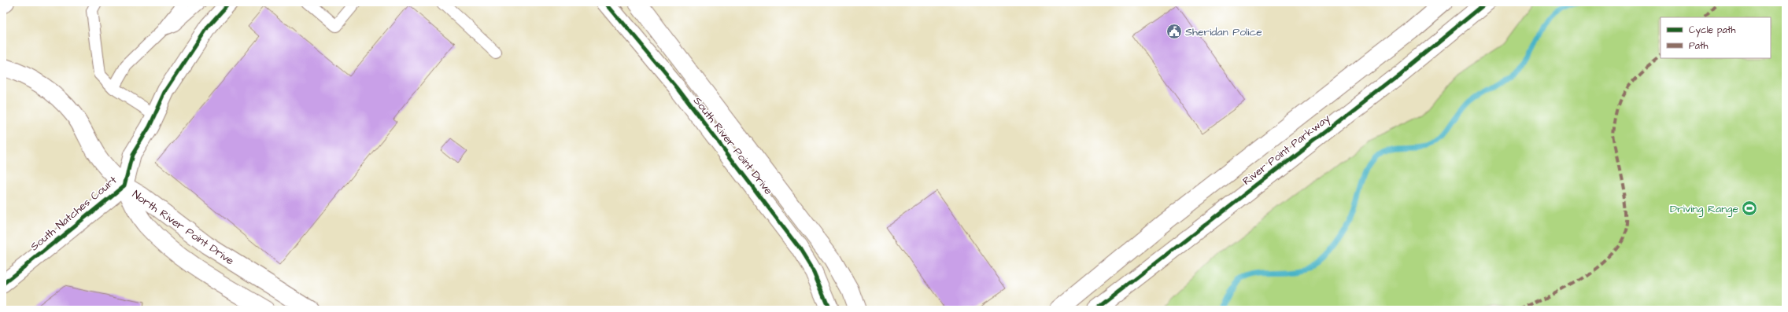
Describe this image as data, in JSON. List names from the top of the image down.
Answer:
{
  "streets": {
    "main road": [
      "South River Point Drive",
      "River Point Parkway",
      "South Natches Court",
      "North River Point Drive"
    ]
  },
  "crossings": [
    ["South Natches Court", "North River Point Drive"]
  ],
  "places": {
    "public building": ["Sheridan Police"],
    "sports": ["Driving Range"]
  },
  "legend": ["Cycle path", "Path"]
}
